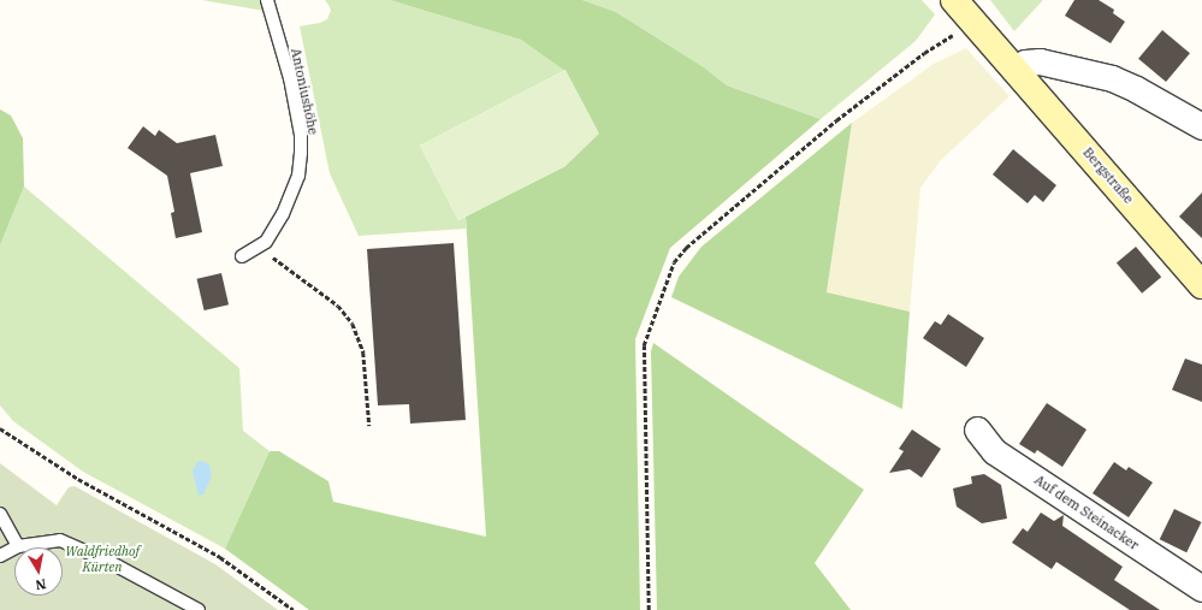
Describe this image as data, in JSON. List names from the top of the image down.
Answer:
{
  "streets": {
    "main road": ["Bergstraße"],
    "street": ["Auf dem Steinacker"],
    "lane": ["Antoniushöhe"]
  },
  "parks": ["Waldfriedhof Kürten"],
  "north": "bottom"
}
